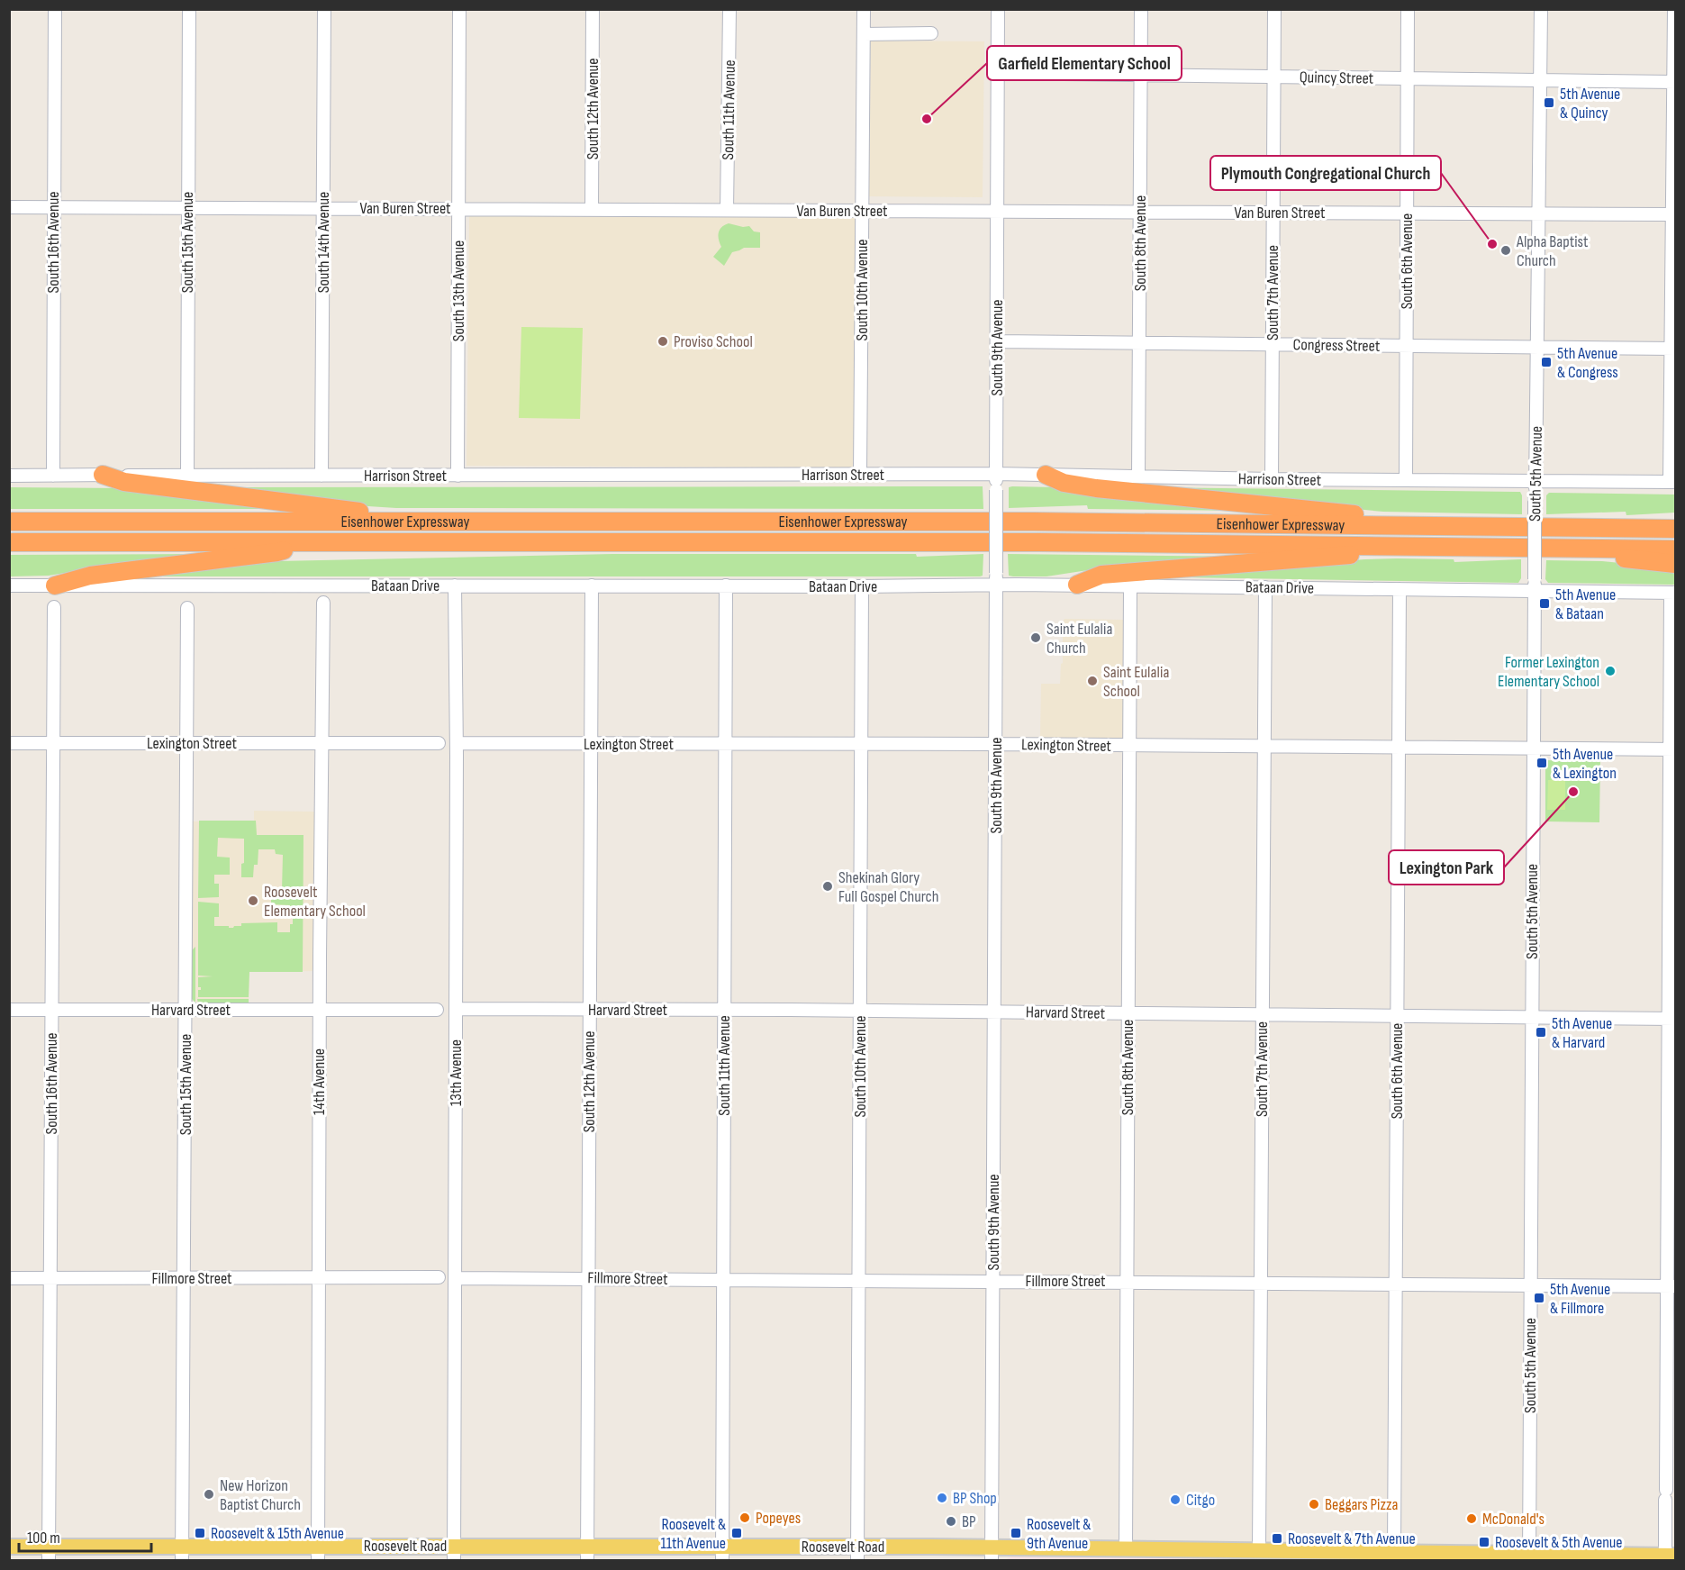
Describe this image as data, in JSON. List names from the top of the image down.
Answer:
{
  "streets": {
    "highway": ["Eisenhower Expressway"],
    "main road": ["Roosevelt Road"],
    "street": [
      "Quincy Street",
      "South 12th Avenue",
      "South 11th Avenue",
      "Van Buren Street",
      "South 16th Avenue",
      "South 15th Avenue",
      "South 14th Avenue",
      "South 8th Avenue",
      "South 6th Avenue",
      "South 10th Avenue",
      "South 13th Avenue",
      "South 7th Avenue",
      "Congress Street",
      "South 9th Avenue",
      "South 5th Avenue",
      "Harrison Street",
      "Bataan Drive",
      "Lexington Street",
      "Harvard Street",
      "13th Avenue",
      "14th Avenue",
      "Fillmore Street"
    ]
  },
  "crossings": [
    ["Quincy Street", "South 8th Avenue"],
    ["Quincy Street", "South 6th Avenue"],
    ["Quincy Street", "South 7th Avenue"],
    ["Quincy Street", "South 9th Avenue"],
    ["Quincy Street", "South 5th Avenue"],
    ["South 12th Avenue", "Van Buren Street"],
    ["South 12th Avenue", "Bataan Drive"],
    ["South 12th Avenue", "Lexington Street"],
    ["South 12th Avenue", "Harvard Street"],
    ["South 12th Avenue", "Fillmore Street"],
    ["South 12th Avenue", "Roosevelt Road"],
    ["South 11th Avenue", "Van Buren Street"],
    ["South 11th Avenue", "Bataan Drive"],
    ["South 11th Avenue", "Lexington Street"],
    ["South 11th Avenue", "Harvard Street"],
    ["South 11th Avenue", "Fillmore Street"],
    ["South 11th Avenue", "Roosevelt Road"],
    ["Van Buren Street", "South 16th Avenue"],
    ["Van Buren Street", "South 15th Avenue"],
    ["Van Buren Street", "South 14th Avenue"],
    ["Van Buren Street", "South 8th Avenue"],
    ["Van Buren Street", "South 6th Avenue"],
    ["Van Buren Street", "South 10th Avenue"],
    ["Van Buren Street", "South 13th Avenue"],
    ["Van Buren Street", "South 7th Avenue"],
    ["Van Buren Street", "South 9th Avenue"],
    ["Van Buren Street", "South 5th Avenue"],
    ["South 16th Avenue", "Harrison Street"],
    ["South 16th Avenue", "Lexington Street"],
    ["South 16th Avenue", "Harvard Street"],
    ["South 16th Avenue", "Fillmore Street"],
    ["South 16th Avenue", "Roosevelt Road"],
    ["South 15th Avenue", "Harrison Street"],
    ["South 15th Avenue", "Lexington Street"],
    ["South 15th Avenue", "Harvard Street"],
    ["South 15th Avenue", "Fillmore Street"],
    ["South 15th Avenue", "Roosevelt Road"],
    ["South 14th Avenue", "Harrison Street"],
    ["South 8th Avenue", "Congress Street"],
    ["South 8th Avenue", "Harrison Street"],
    ["South 8th Avenue", "Bataan Drive"],
    ["South 8th Avenue", "Lexington Street"],
    ["South 8th Avenue", "Harvard Street"],
    ["South 8th Avenue", "Fillmore Street"],
    ["South 8th Avenue", "Roosevelt Road"],
    ["South 6th Avenue", "Congress Street"],
    ["South 6th Avenue", "Harrison Street"],
    ["South 6th Avenue", "Bataan Drive"],
    ["South 6th Avenue", "Lexington Street"],
    ["South 6th Avenue", "Harvard Street"],
    ["South 6th Avenue", "Fillmore Street"],
    ["South 6th Avenue", "Roosevelt Road"],
    ["South 10th Avenue", "Harrison Street"],
    ["South 10th Avenue", "Bataan Drive"],
    ["South 10th Avenue", "Lexington Street"],
    ["South 10th Avenue", "Harvard Street"],
    ["South 10th Avenue", "Fillmore Street"],
    ["South 10th Avenue", "Roosevelt Road"],
    ["South 13th Avenue", "Harrison Street"],
    ["South 7th Avenue", "Congress Street"],
    ["South 7th Avenue", "Harrison Street"],
    ["South 7th Avenue", "Bataan Drive"],
    ["South 7th Avenue", "Lexington Street"],
    ["South 7th Avenue", "Harvard Street"],
    ["South 7th Avenue", "Fillmore Street"],
    ["South 7th Avenue", "Roosevelt Road"],
    ["Congress Street", "South 9th Avenue"],
    ["Congress Street", "South 5th Avenue"],
    ["South 9th Avenue", "Harrison Street"],
    ["South 9th Avenue", "Bataan Drive"],
    ["South 9th Avenue", "Lexington Street"],
    ["South 9th Avenue", "Harvard Street"],
    ["South 9th Avenue", "Fillmore Street"],
    ["South 9th Avenue", "Roosevelt Road"],
    ["South 5th Avenue", "Harrison Street"],
    ["South 5th Avenue", "Bataan Drive"],
    ["South 5th Avenue", "Lexington Street"],
    ["South 5th Avenue", "Harvard Street"],
    ["South 5th Avenue", "Fillmore Street"],
    ["South 5th Avenue", "Roosevelt Road"],
    ["Bataan Drive", "13th Avenue"],
    ["Lexington Street", "13th Avenue"],
    ["Lexington Street", "14th Avenue"],
    ["Harvard Street", "13th Avenue"],
    ["Harvard Street", "14th Avenue"],
    ["13th Avenue", "Fillmore Street"],
    ["13th Avenue", "Roosevelt Road"],
    ["14th Avenue", "Fillmore Street"],
    ["14th Avenue", "Roosevelt Road"]
  ],
  "places": {
    "transit": [
      "5th Avenue & Quincy",
      "5th Avenue & Congress",
      "5th Avenue & Bataan",
      "5th Avenue & Lexington",
      "5th Avenue & Harvard",
      "5th Avenue & Fillmore",
      "Roosevelt & 15th Avenue",
      "Roosevelt & 11th Avenue",
      "Roosevelt & 9th Avenue",
      "Roosevelt & 7th Avenue",
      "Roosevelt & 5th Avenue"
    ],
    "other": [
      "Garfield Elementary School",
      "Plymouth Congregational Church",
      "Alpha Baptist Church",
      "Proviso School",
      "Saint Eulalia Church",
      "Former Lexington Elementary School",
      "Saint Eulalia School",
      "Lexington Park",
      "Shekinah Glory Full Gospel Church",
      "Roosevelt Elementary School",
      "New Horizon Baptist Church",
      "BP Shop",
      "Citgo",
      "Beggars Pizza",
      "Popeyes",
      "McDonald's",
      "BP"
    ]
  },
  "scale_bar": "100 m"
}
